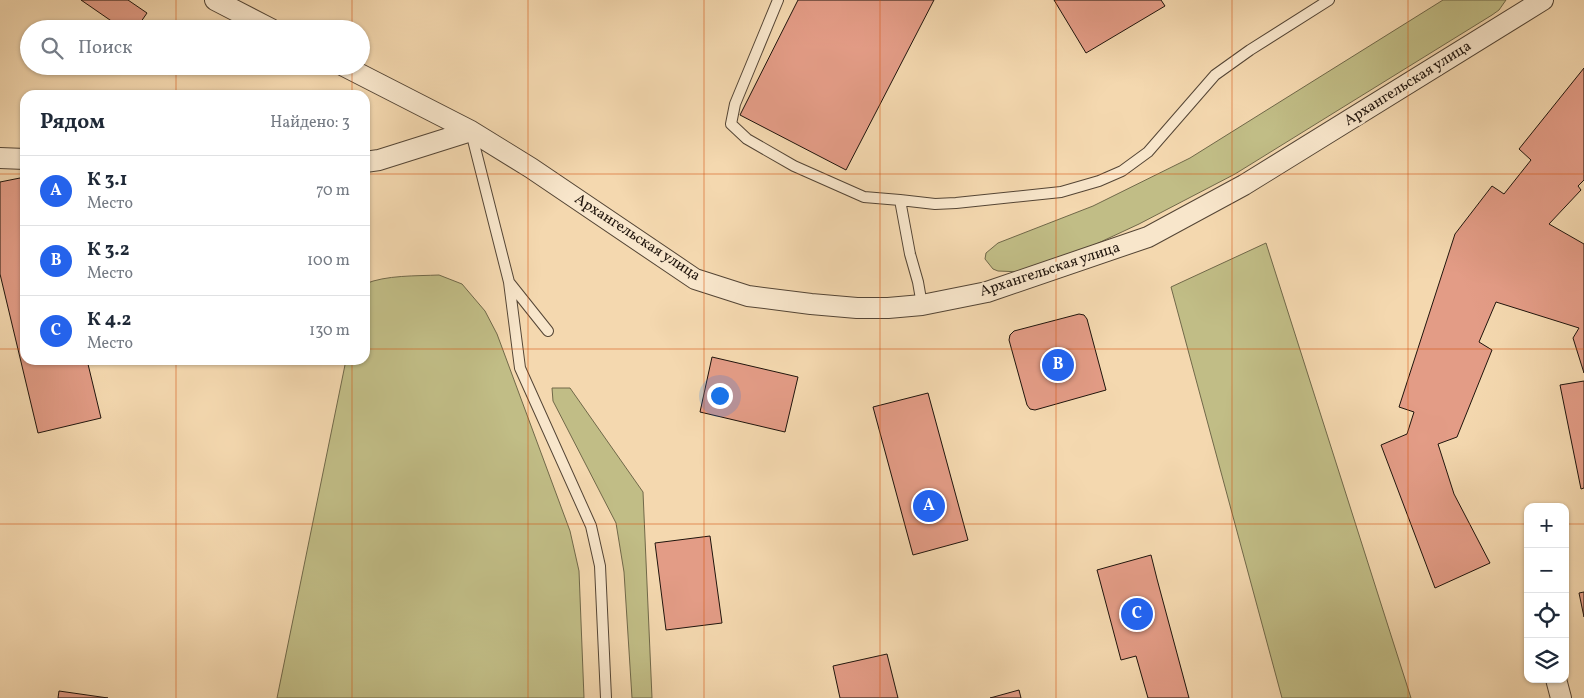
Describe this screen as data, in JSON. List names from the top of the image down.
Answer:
{
  "streets": {
    "street": ["Архангельская улица"]
  },
  "page": {
    "search": "Поиск",
    "heading": ["Рядом", "Найдено: 3"],
    "list": [
      {
        "mark": "A",
        "name": "К 3.1",
        "note": "Место",
        "value": "70 m"
      },
      {
        "mark": "B",
        "name": "К 3.2",
        "note": "Место",
        "value": "100 m"
      },
      {
        "mark": "C",
        "name": "К 4.2",
        "note": "Место",
        "value": "130 m"
      }
    ],
    "pins": ["B", "A", "C"],
    "map_buttons": ["+", "−"]
  }
}
